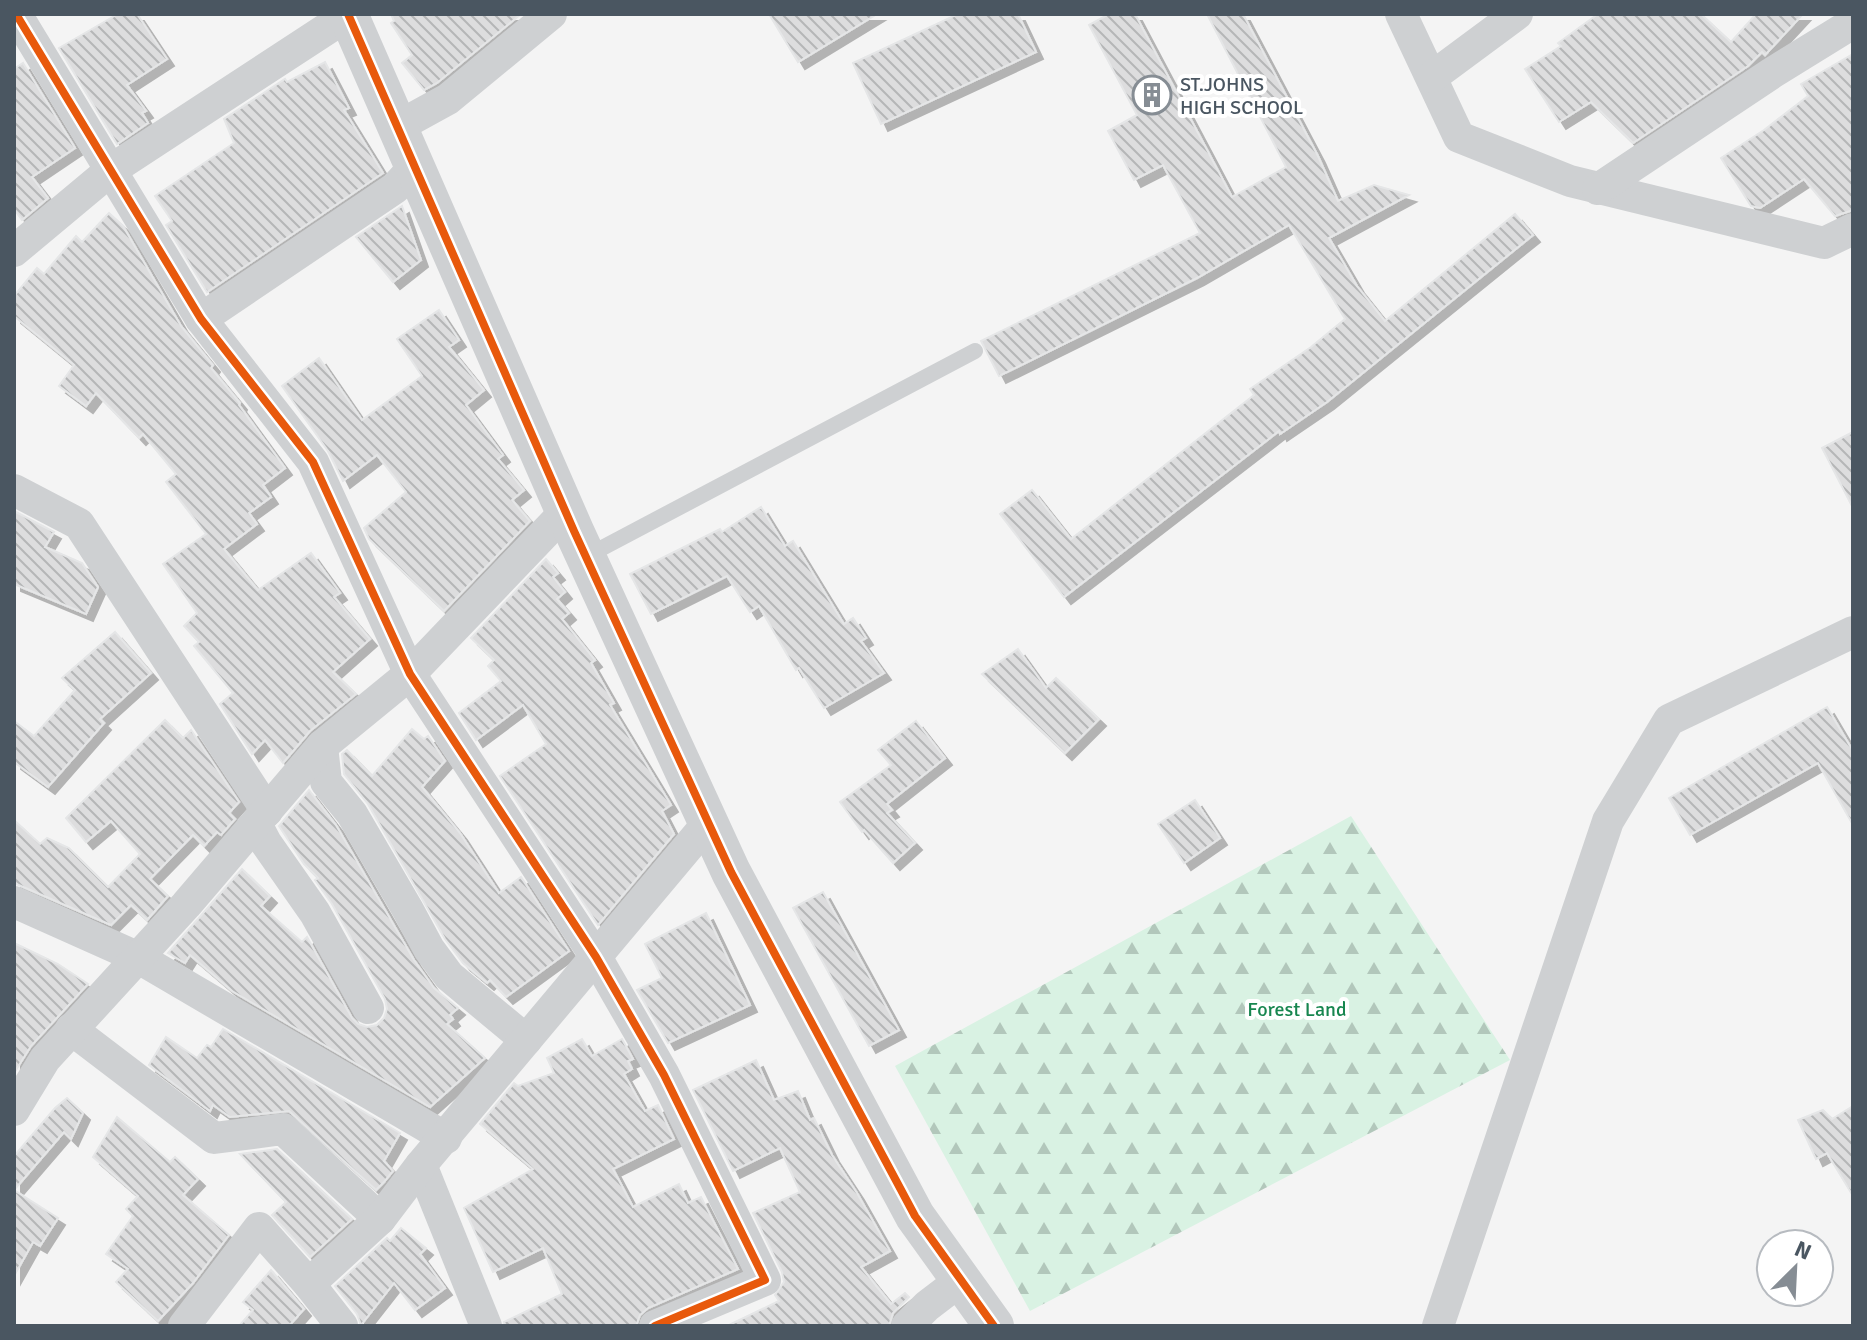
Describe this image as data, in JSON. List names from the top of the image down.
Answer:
{
  "parks": ["Forest Land"],
  "places": {
    "building": ["ST.JOHNS HIGH SCHOOL"]
  },
  "north": "top right"
}
